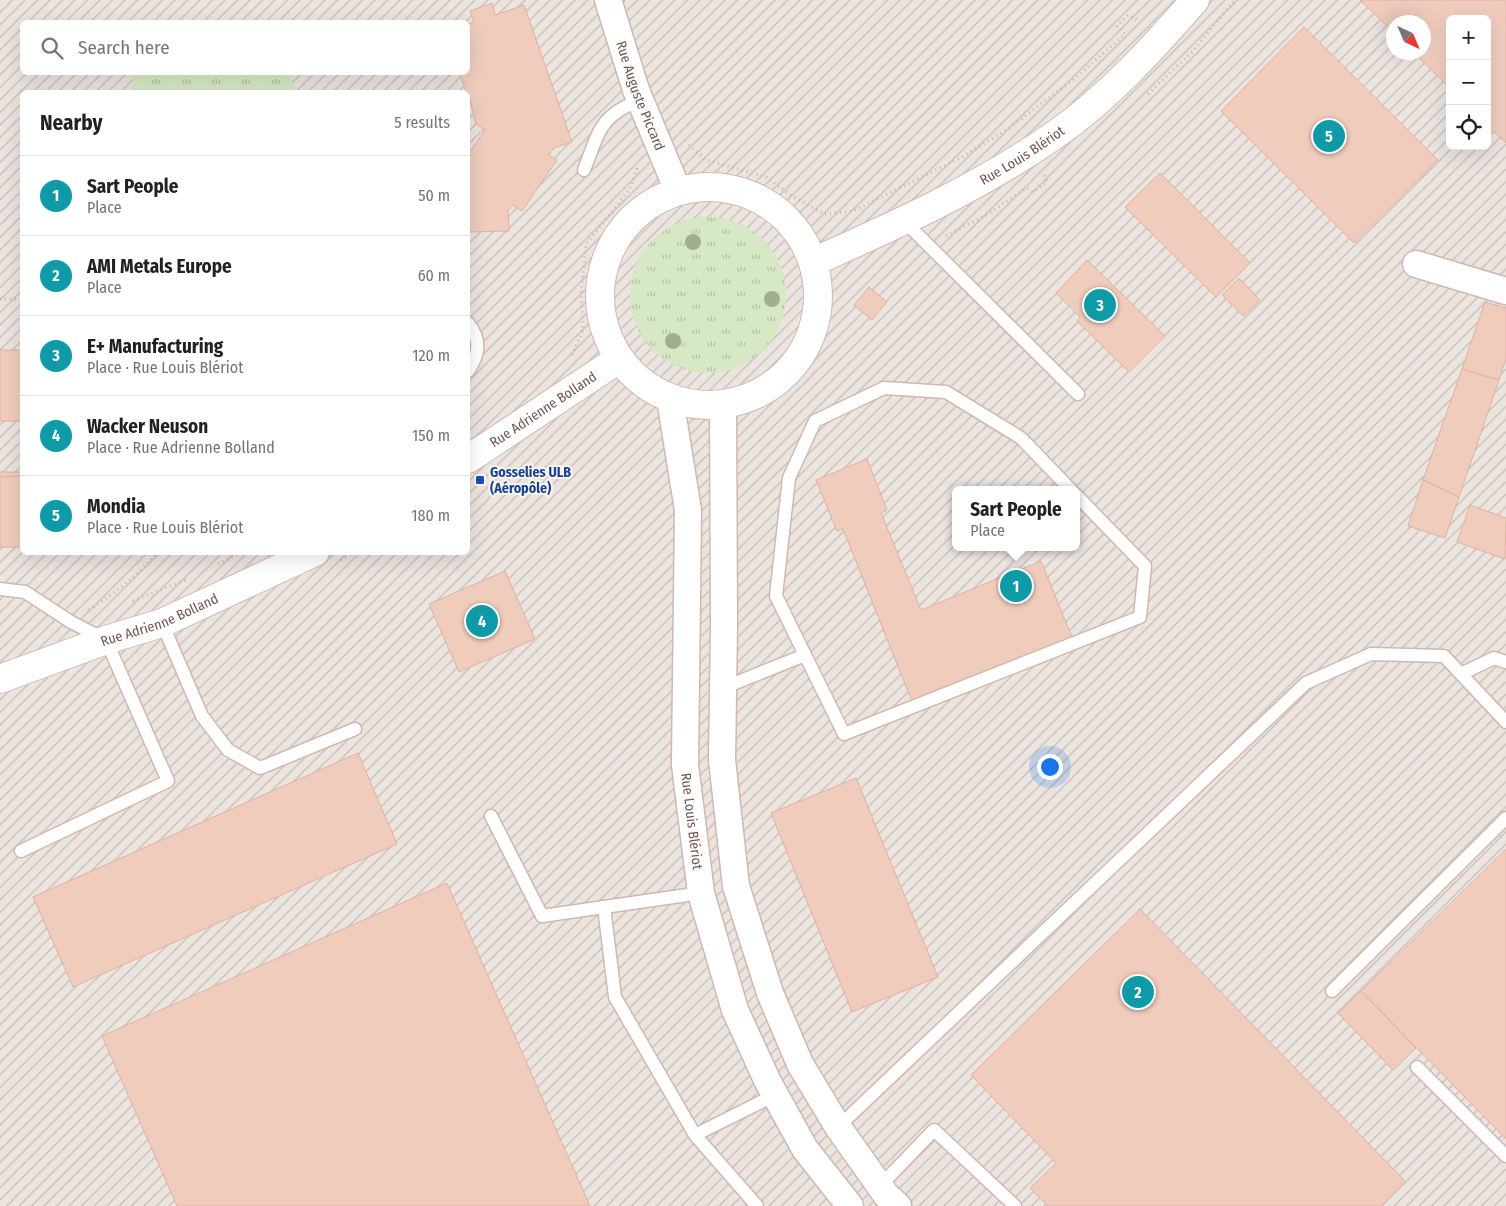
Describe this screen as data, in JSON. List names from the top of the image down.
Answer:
{
  "streets": {
    "street": ["Rue Auguste Piccard", "Rue Louis Blériot", "Rue Adrienne Bolland"]
  },
  "places": {
    "transit": ["Gosselies ULB (Aéropôle)"]
  },
  "north": "bottom right",
  "page": {
    "map_buttons": ["+", "−"],
    "search": "Search here",
    "heading": ["Nearby", "5 results"],
    "pins": [
      "5",
      "3",
      "1",
      "4",
      "2"
    ],
    "list": [
      {
        "mark": "1",
        "name": "Sart People",
        "note": "Place",
        "value": "50 m"
      },
      {
        "mark": "2",
        "name": "AMI Metals Europe",
        "note": "Place",
        "value": "60 m"
      },
      {
        "mark": "3",
        "name": "E+ Manufacturing",
        "note": "Place · Rue Louis Blériot",
        "value": "120 m"
      },
      {
        "mark": "4",
        "name": "Wacker Neuson",
        "note": "Place · Rue Adrienne Bolland",
        "value": "150 m"
      },
      {
        "mark": "5",
        "name": "Mondia",
        "note": "Place · Rue Louis Blériot",
        "value": "180 m"
      }
    ],
    "popup": ["Sart People", "Place"]
  }
}
